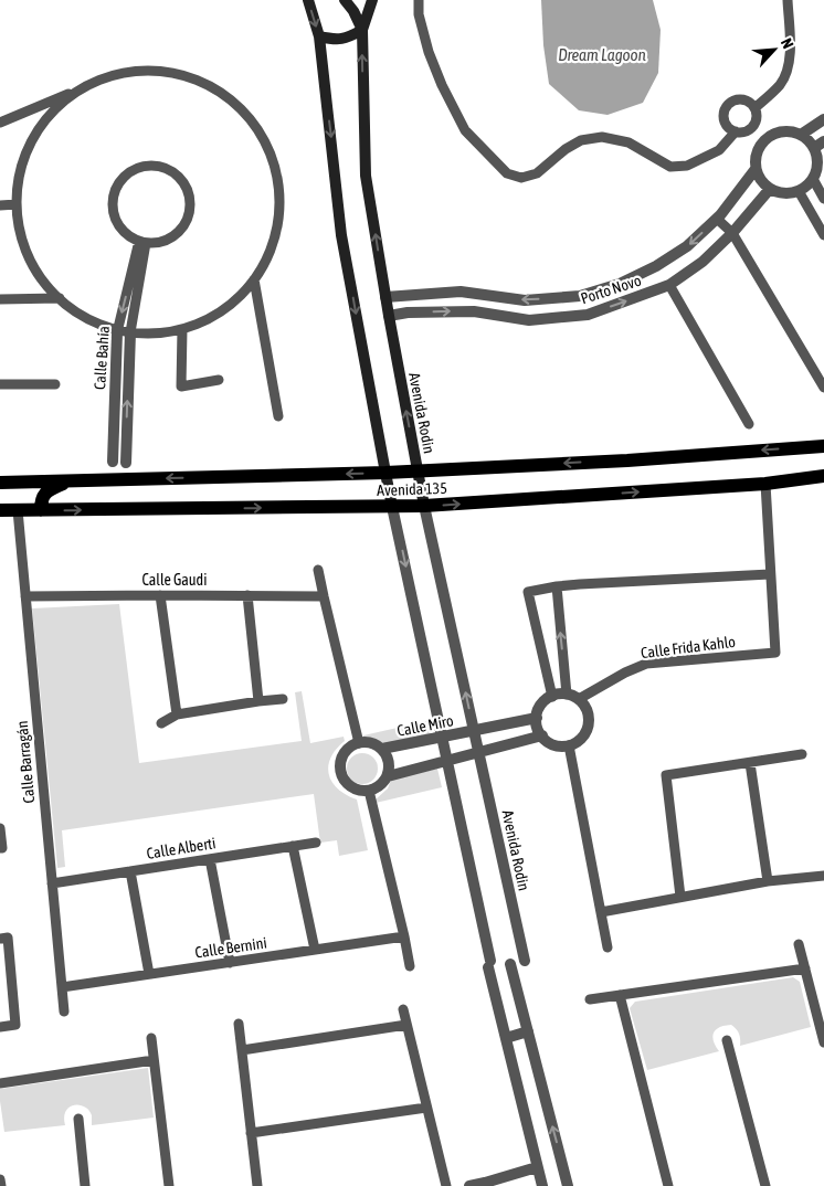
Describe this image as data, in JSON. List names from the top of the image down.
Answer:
{
  "streets": {
    "main road": ["Avenida Rodin", "Avenida 135"],
    "street": [
      "Porto Novo",
      "Calle Bahía",
      "Calle Gaudi",
      "Calle Frida Kahlo",
      "Calle Miro",
      "Calle Barragán",
      "Calle Alberti",
      "Calle Bernini"
    ]
  },
  "crossings": [
    ["Porto Novo", "Avenida Rodin"],
    ["Calle Bahía", "Avenida 135"],
    ["Avenida Rodin", "Avenida 135"],
    ["Avenida Rodin", "Calle Miro"],
    ["Avenida 135", "Calle Barragán"],
    ["Calle Gaudi", "Calle Barragán"],
    ["Calle Barragán", "Calle Alberti"],
    ["Calle Barragán", "Calle Bernini"]
  ],
  "water": ["Dream Lagoon"],
  "north": "top right"
}
